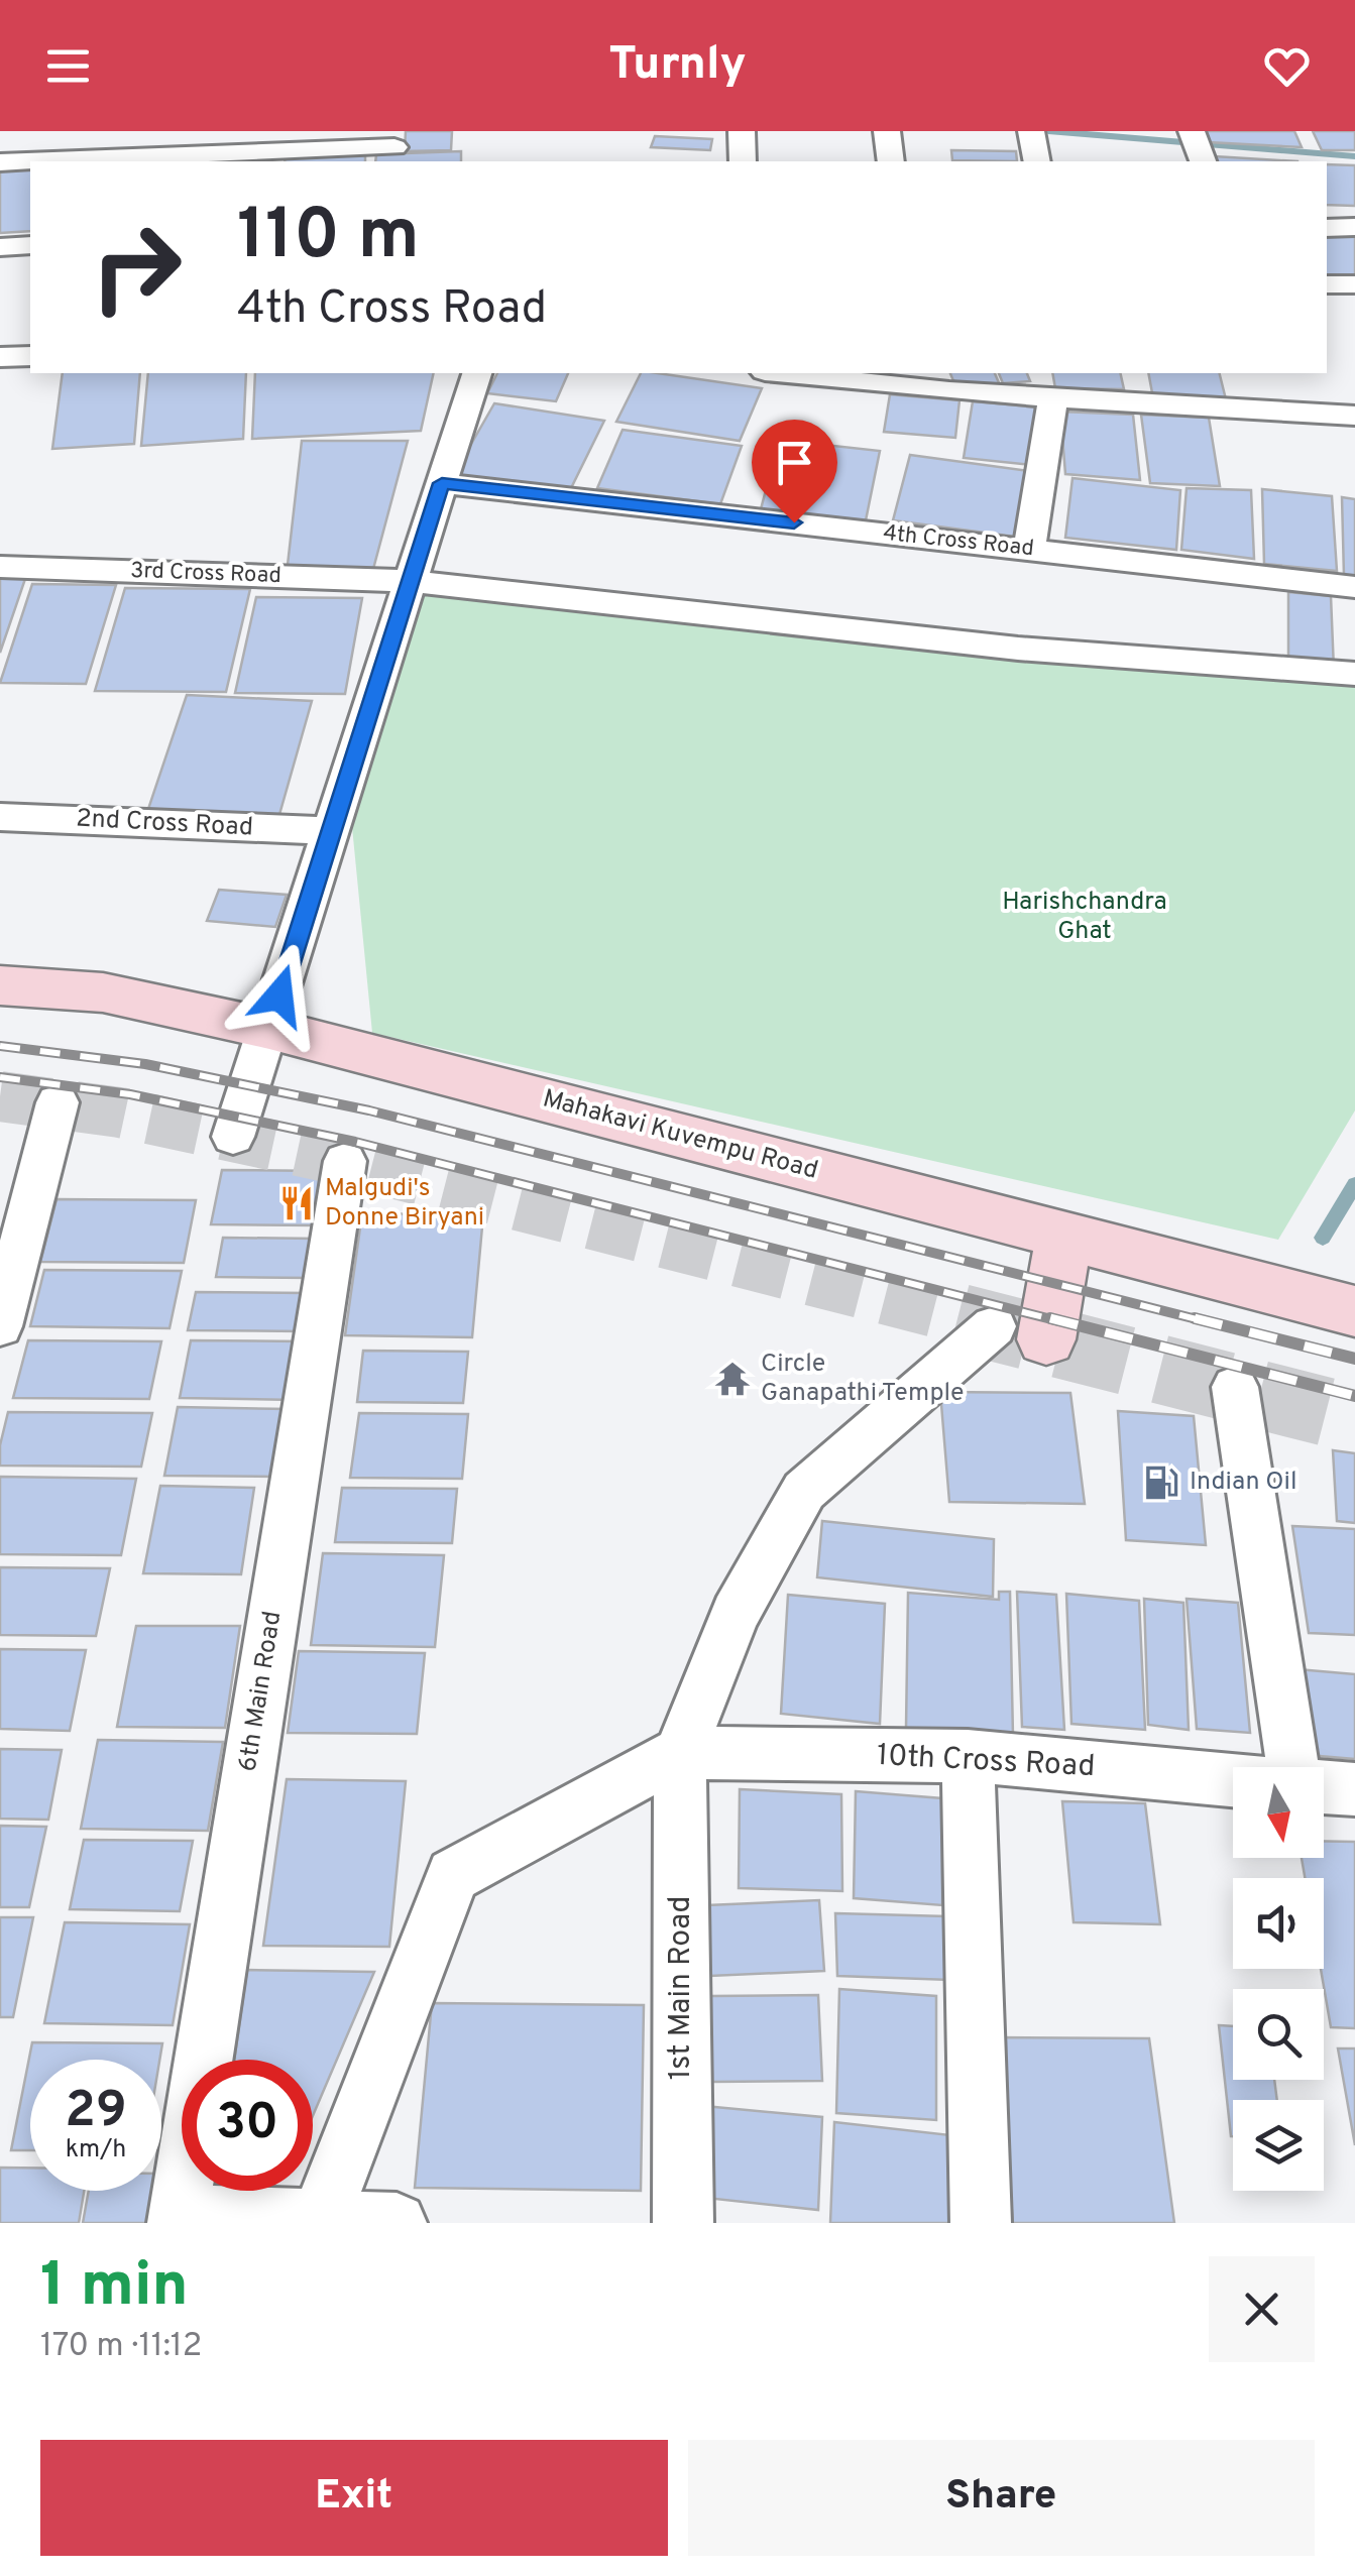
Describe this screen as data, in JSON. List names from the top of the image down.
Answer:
{
  "streets": {
    "main road": ["Mahakavi Kuvempu Road"],
    "street": [
      "4th Cross Road",
      "3rd Cross Road",
      "2nd Cross Road",
      "6th Main Road",
      "10th Cross Road",
      "1st Main Road"
    ]
  },
  "crossings": [
    ["10th Cross Road", "1st Main Road"]
  ],
  "parks": ["Harishchandra Ghat"],
  "places": {
    "restaurant": ["Malgudi's Donne Biryani"],
    "temple": ["Circle Ganapathi Temple"],
    "fuel station": ["Indian Oil"]
  },
  "north": "bottom",
  "page": {
    "header": "Turnly",
    "turn": ["110 m", "4th Cross Road"],
    "speed": "29 km/h",
    "limit": "30",
    "heading": ["1 min", "170 m · 11:12"],
    "buttons": ["Exit", "Share"]
  }
}
